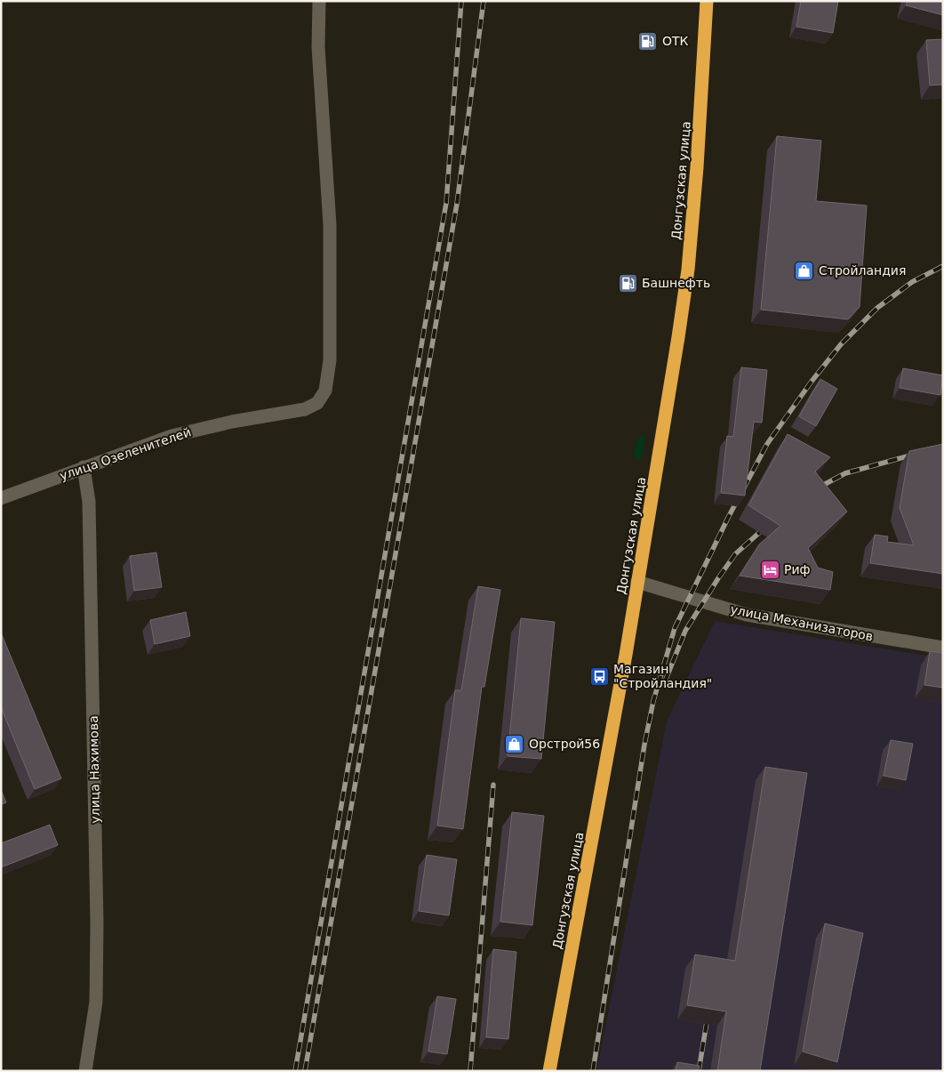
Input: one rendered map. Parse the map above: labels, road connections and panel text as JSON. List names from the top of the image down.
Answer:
{
  "streets": {
    "highway": ["Донгузская улица"],
    "street": ["улица Озеленителей", "улица Механизаторов", "улица Нахимова"]
  },
  "crossings": [
    ["Донгузская улица", "улица Механизаторов"],
    ["улица Озеленителей", "улица Нахимова"]
  ],
  "places": {
    "fuel station": ["ОТК", "Башнефть"],
    "shop": ["Стройландия", "Орстрой56"],
    "hotel": ["Риф"],
    "bus stop": ["Магазин \"Стройландия\""]
  }
}
